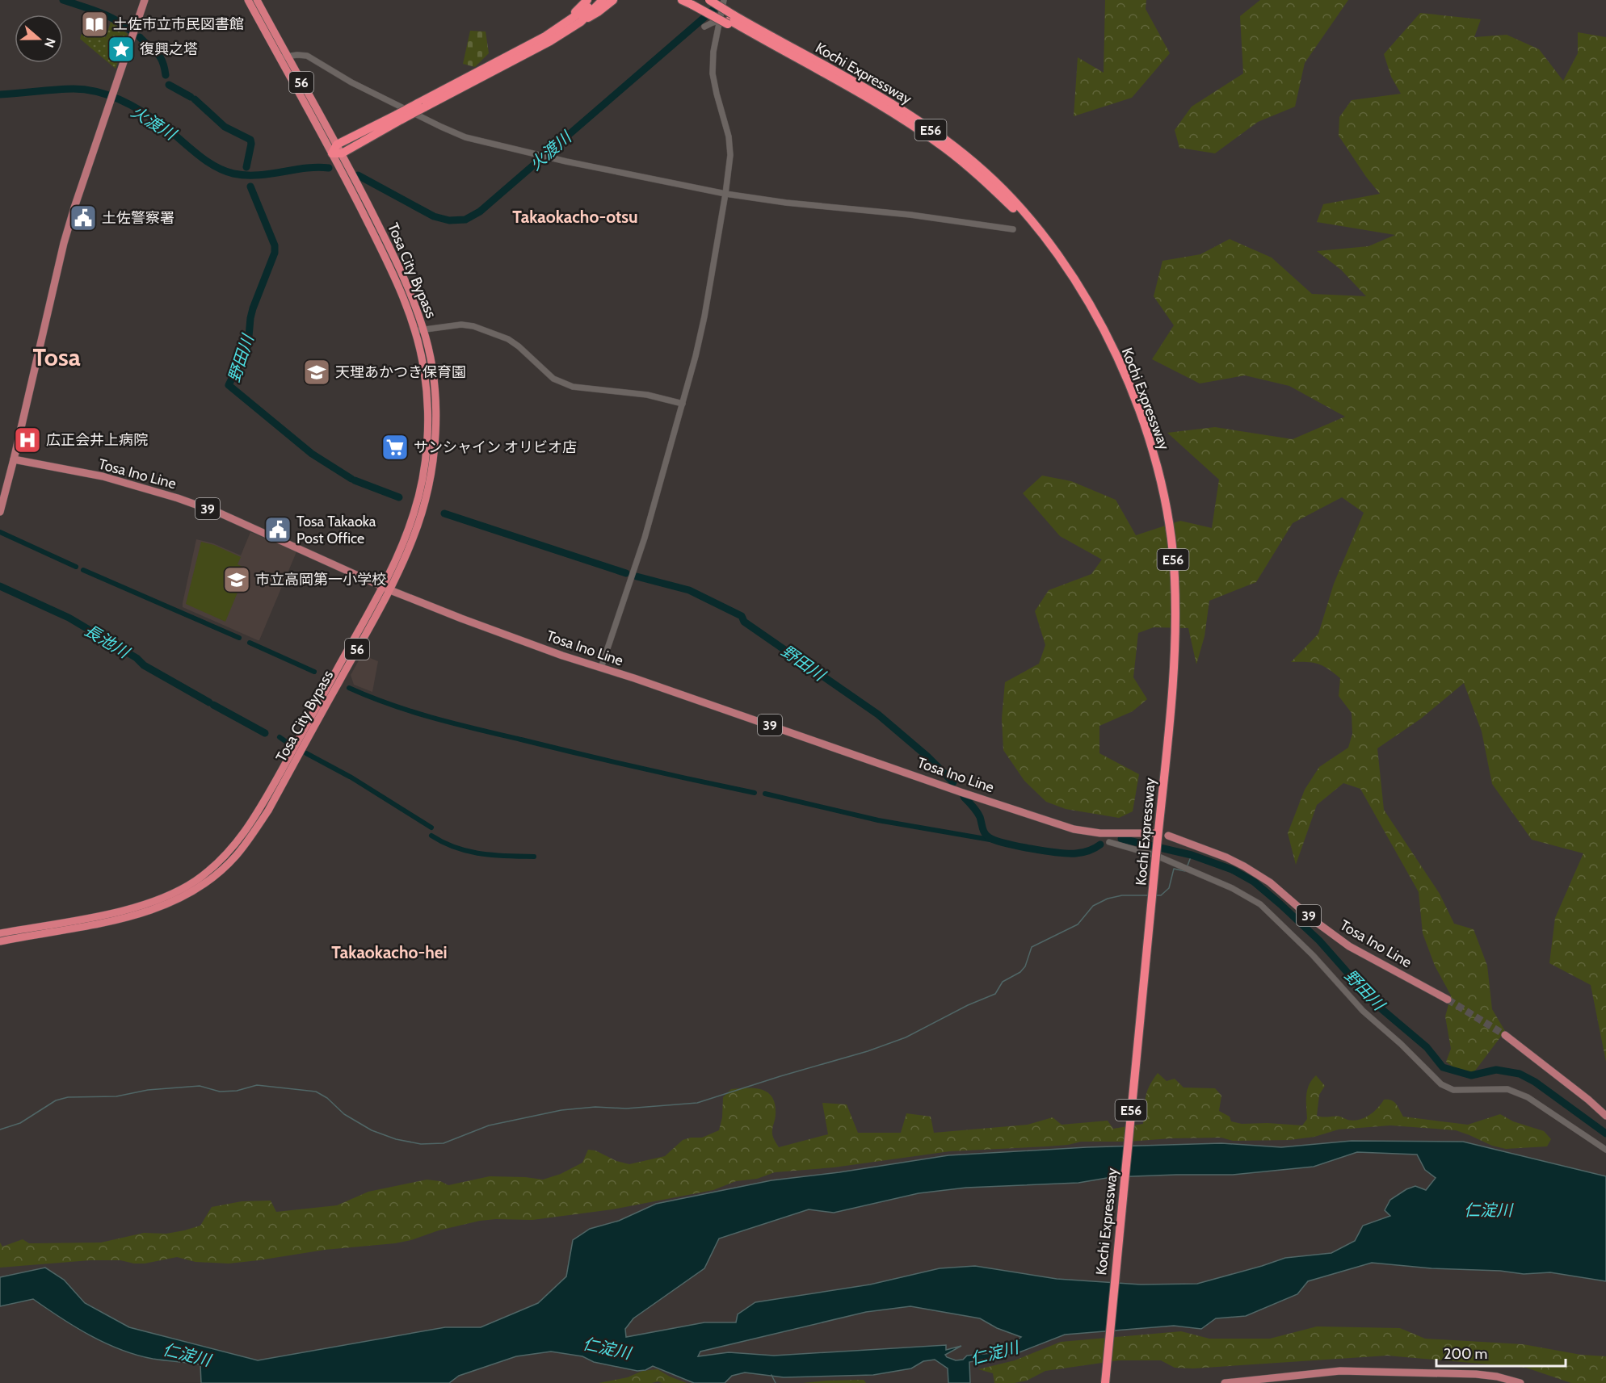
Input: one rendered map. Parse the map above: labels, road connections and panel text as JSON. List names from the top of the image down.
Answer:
{
  "streets": {
    "highway": [
      "Kochi Expressway",
      "56",
      "E56",
      "Tosa City Bypass"
    ],
    "main road": ["Tosa Ino Line", "39"]
  },
  "crossings": [
    ["Kochi Expressway", "Tosa Ino Line"],
    ["Tosa City Bypass", "Tosa Ino Line"]
  ],
  "districts": ["Takaokacho-otsu", "Tosa", "Takaokacho-hei"],
  "water": [
    "火渡川",
    "野田川",
    "長池川",
    "仁淀川"
  ],
  "places": {
    "library": ["土佐市立市民図書館"],
    "place": ["復興之塔"],
    "public building": ["土佐警察署", "Tosa Takaoka Post Office"],
    "school or university": ["天理あかつき保育園", "市立高岡第一小学校"],
    "hospital": ["広正会井上病院"],
    "supermarket": ["サンシャイン オリビオ店"]
  },
  "scale_bar": "200 m",
  "north": "right"
}
